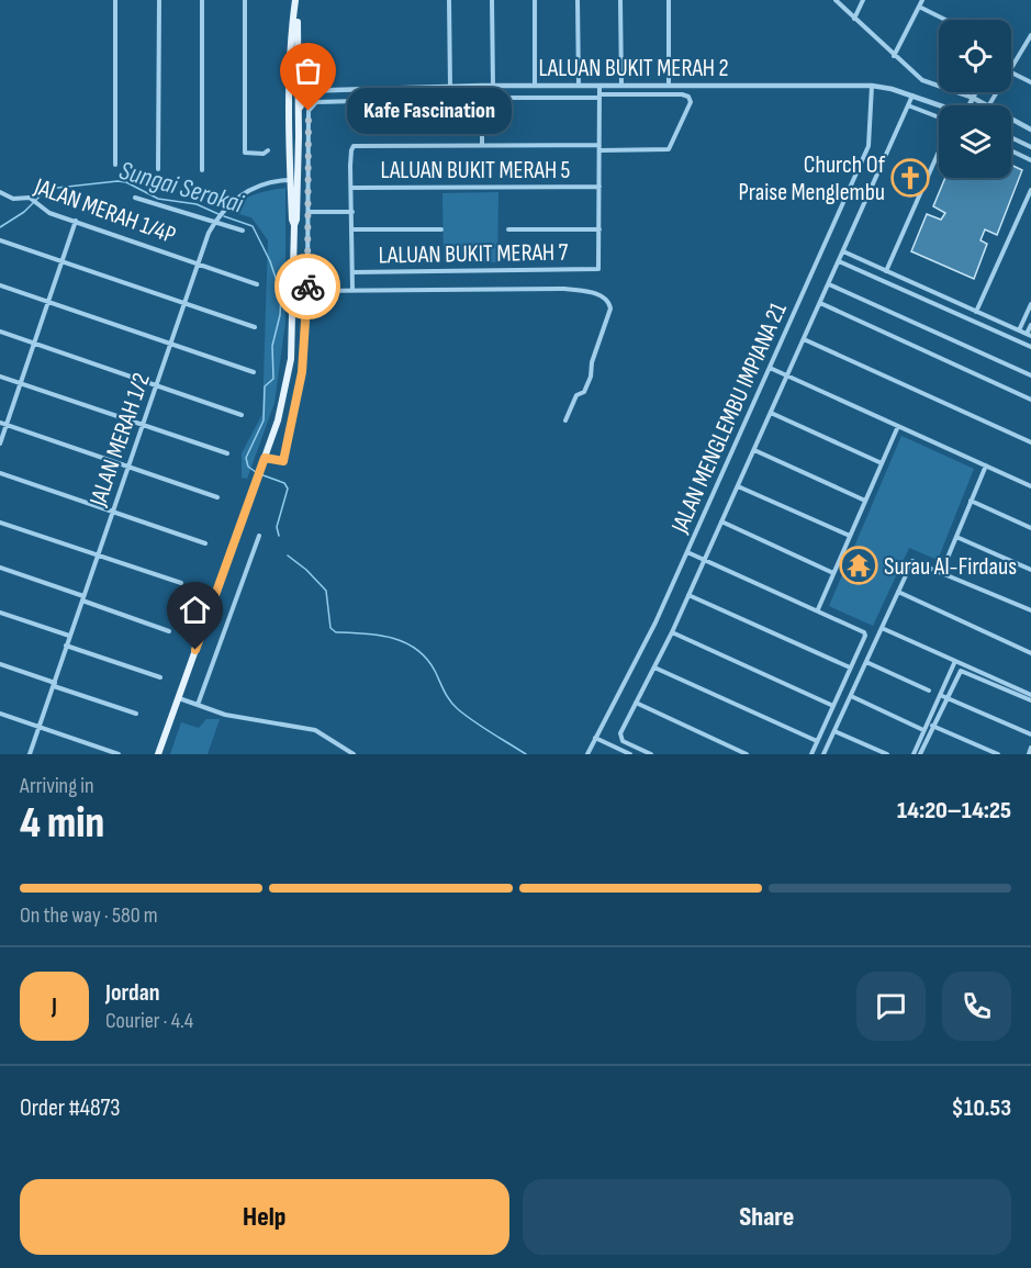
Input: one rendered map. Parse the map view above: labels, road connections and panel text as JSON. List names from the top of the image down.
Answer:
{
  "streets": {
    "street": [
      "LALUAN BUKIT MERAH 2",
      "LALUAN BUKIT MERAH 5",
      "JALAN MERAH 1/4P",
      "LALUAN BUKIT MERAH 7",
      "JALAN MENGLEMBU IMPIANA 21",
      "JALAN MERAH 1/2"
    ]
  },
  "crossings": [
    ["LALUAN BUKIT MERAH 2", "JALAN MENGLEMBU IMPIANA 21"],
    ["JALAN MERAH 1/4P", "JALAN MERAH 1/2"]
  ],
  "water": ["Sungai Serokai"],
  "places": {
    "other": ["Kafe Fascination"],
    "church": ["Church Of Praise Menglembu"],
    "temple": ["Surau Al-Firdaus"]
  },
  "page": {
    "bubble": "Kafe Fascination",
    "heading": ["4 min", "Arriving in", "14:20–14:25"],
    "panel": [
      "Jordan",
      "Courier · 4.4",
      "Order #4873",
      "$10.53"
    ],
    "bar": "On the way · 580 m",
    "round": "J",
    "buttons": ["Help", "Share"]
  }
}
